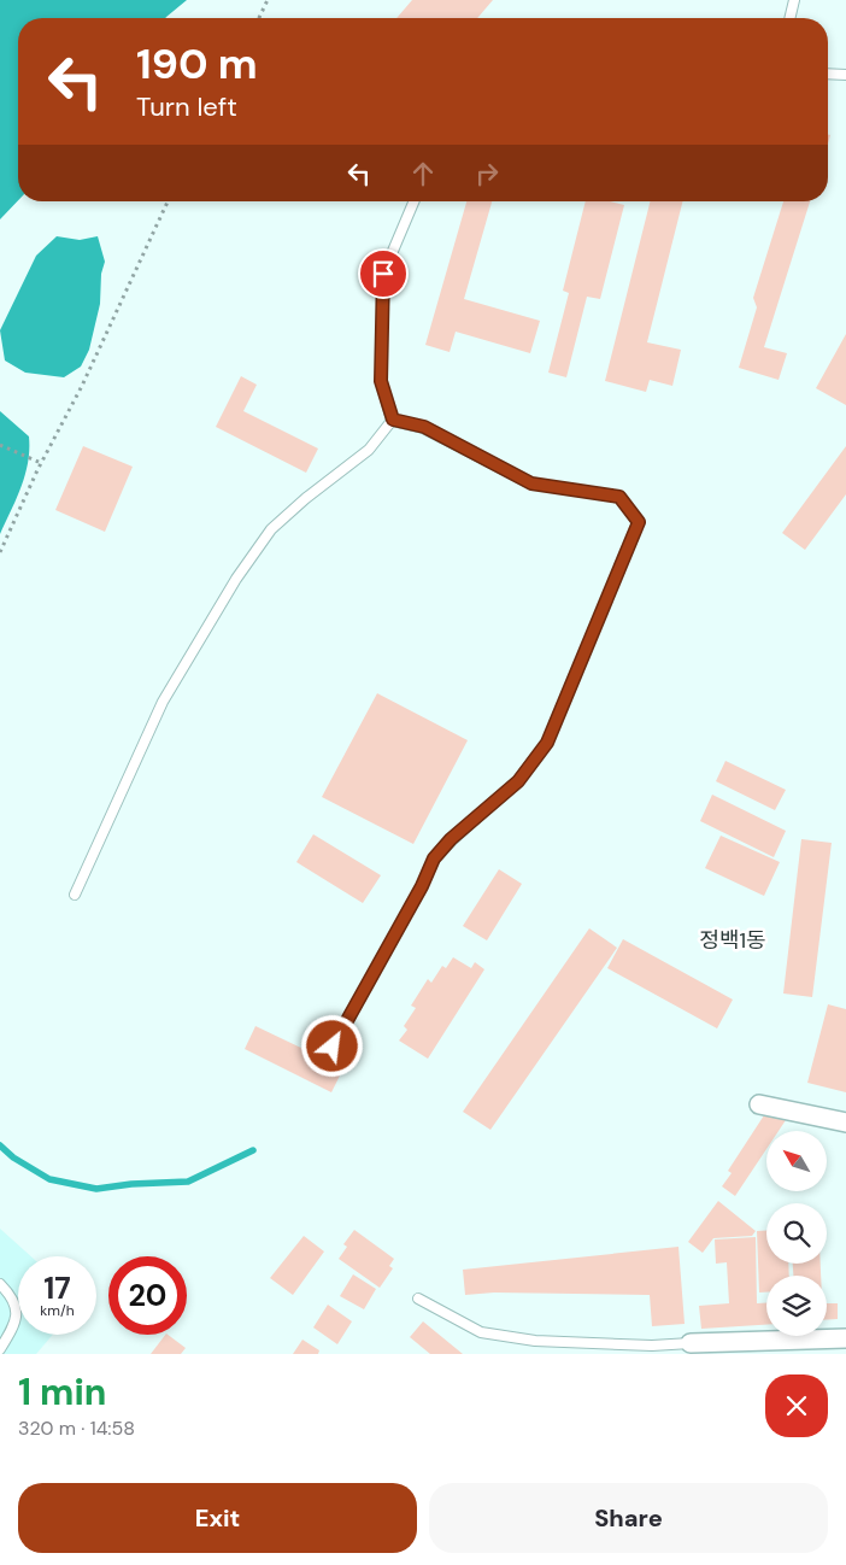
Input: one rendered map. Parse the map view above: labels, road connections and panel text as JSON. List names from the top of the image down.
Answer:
{
  "districts": ["정백1동"],
  "north": "top left",
  "page": {
    "turn": ["190 m", "Turn left"],
    "speed": "17 km/h",
    "limit": "20",
    "heading": ["1 min", "320 m · 14:58"],
    "buttons": ["Exit", "Share"]
  }
}
